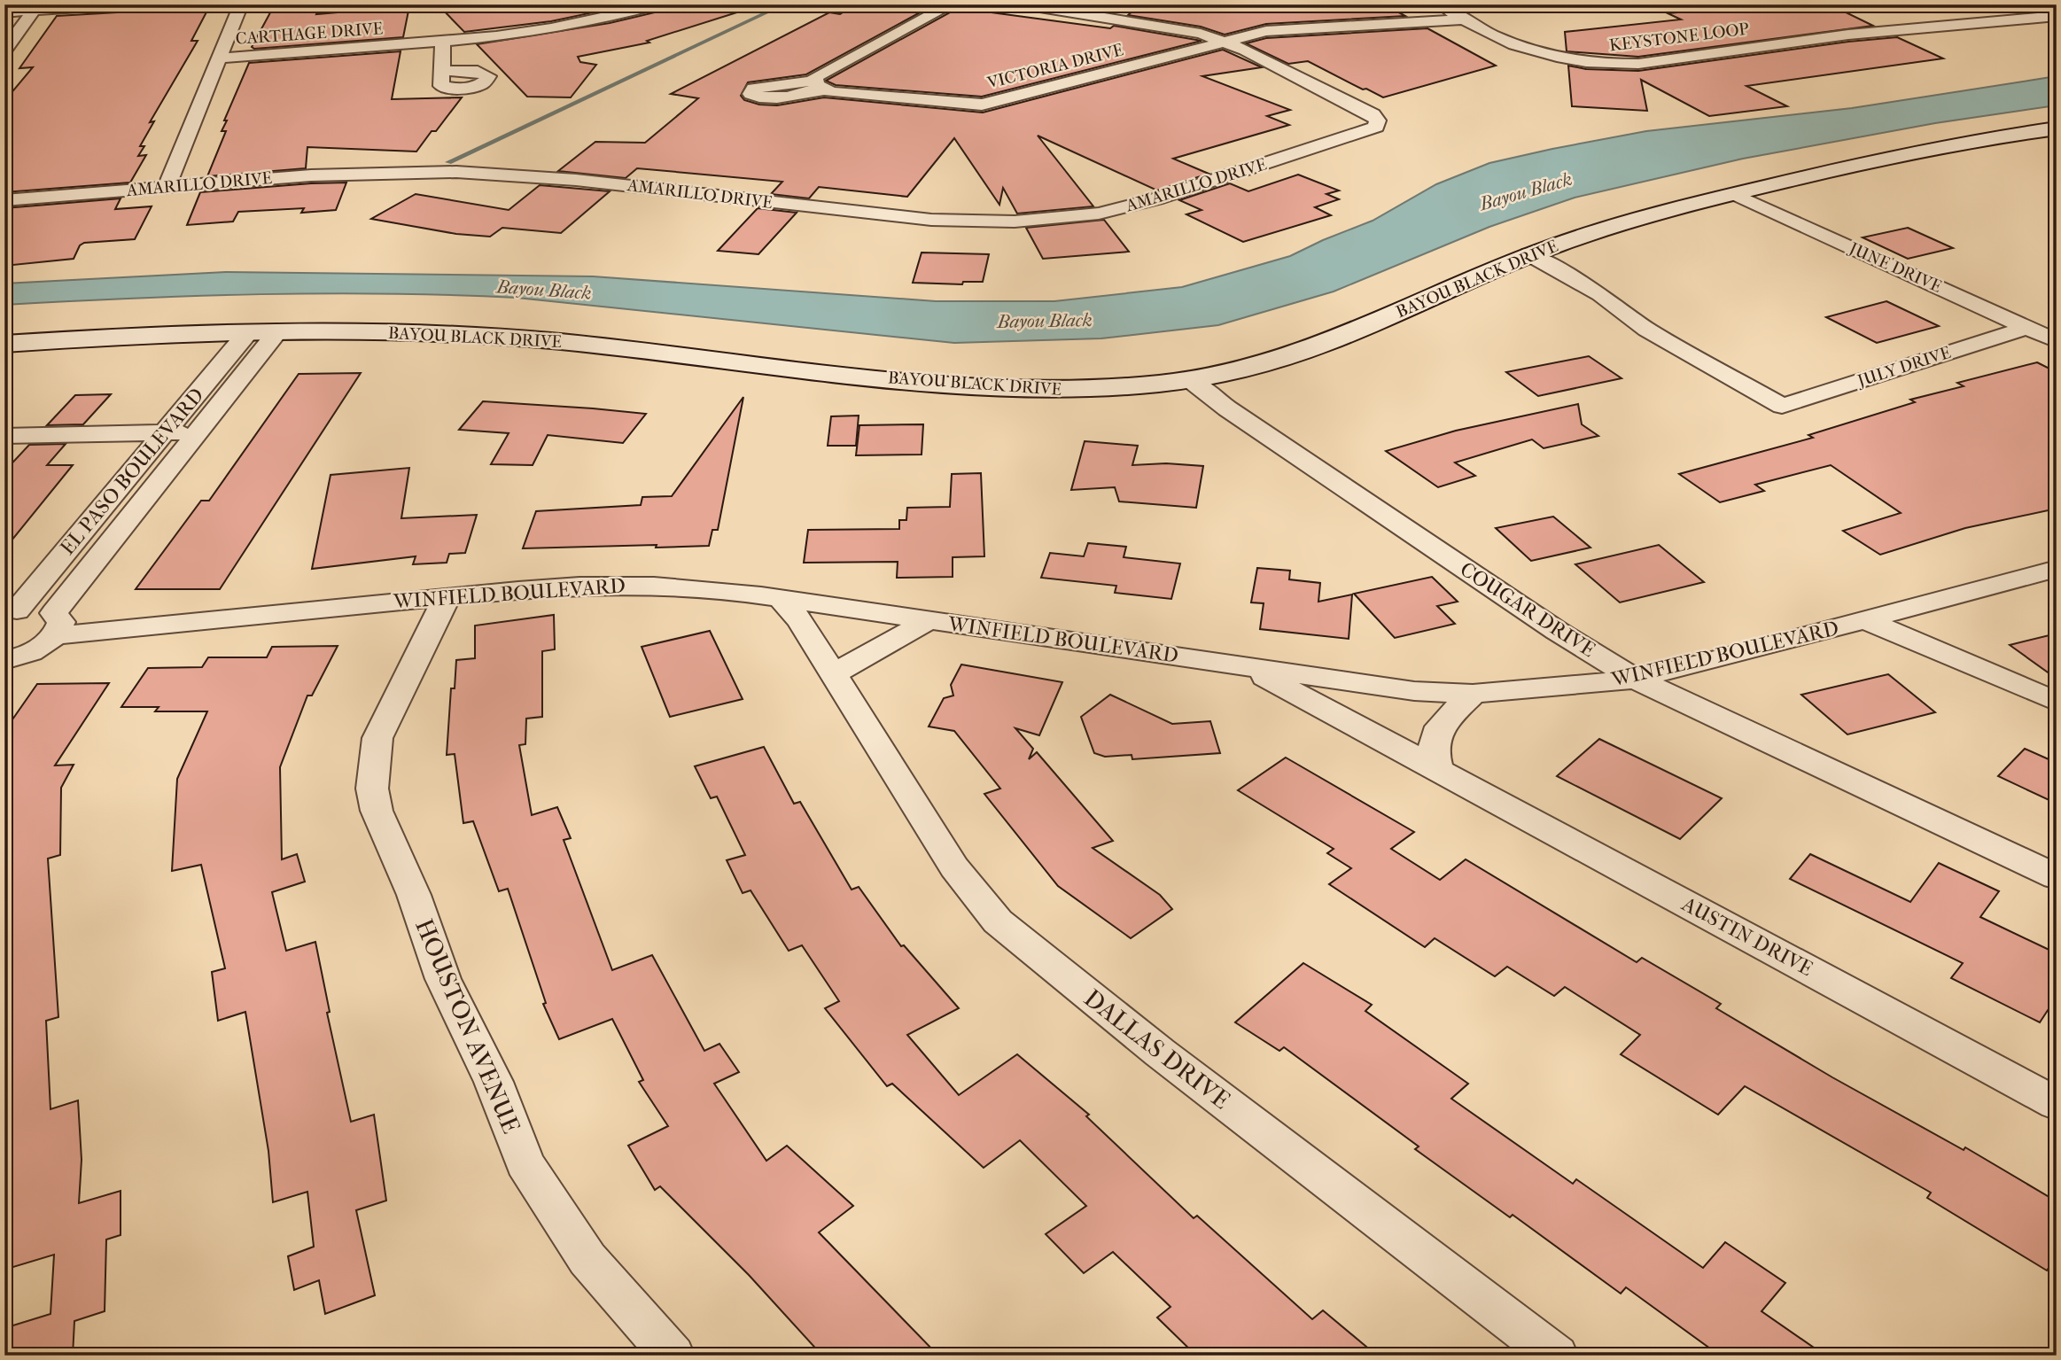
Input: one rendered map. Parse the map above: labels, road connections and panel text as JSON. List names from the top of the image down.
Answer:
{
  "streets": {
    "main road": ["BAYOU BLACK DRIVE"],
    "street": [
      "CARTHAGE DRIVE",
      "KEYSTONE LOOP",
      "VICTORIA DRIVE",
      "AMARILLO DRIVE",
      "JUNE DRIVE",
      "JULY DRIVE",
      "EL PASO BOULEVARD",
      "WINFIELD BOULEVARD",
      "COUGAR DRIVE",
      "AUSTIN DRIVE",
      "HOUSTON AVENUE",
      "DALLAS DRIVE"
    ]
  },
  "crossings": [
    ["KEYSTONE LOOP", "VICTORIA DRIVE"],
    ["VICTORIA DRIVE", "AMARILLO DRIVE"],
    ["JUNE DRIVE", "BAYOU BLACK DRIVE"],
    ["JUNE DRIVE", "JULY DRIVE"],
    ["BAYOU BLACK DRIVE", "JULY DRIVE"],
    ["BAYOU BLACK DRIVE", "EL PASO BOULEVARD"],
    ["BAYOU BLACK DRIVE", "COUGAR DRIVE"],
    ["EL PASO BOULEVARD", "WINFIELD BOULEVARD"],
    ["WINFIELD BOULEVARD", "COUGAR DRIVE"],
    ["WINFIELD BOULEVARD", "AUSTIN DRIVE"],
    ["WINFIELD BOULEVARD", "HOUSTON AVENUE"],
    ["WINFIELD BOULEVARD", "DALLAS DRIVE"]
  ],
  "water": ["Bayou Black"]
}
